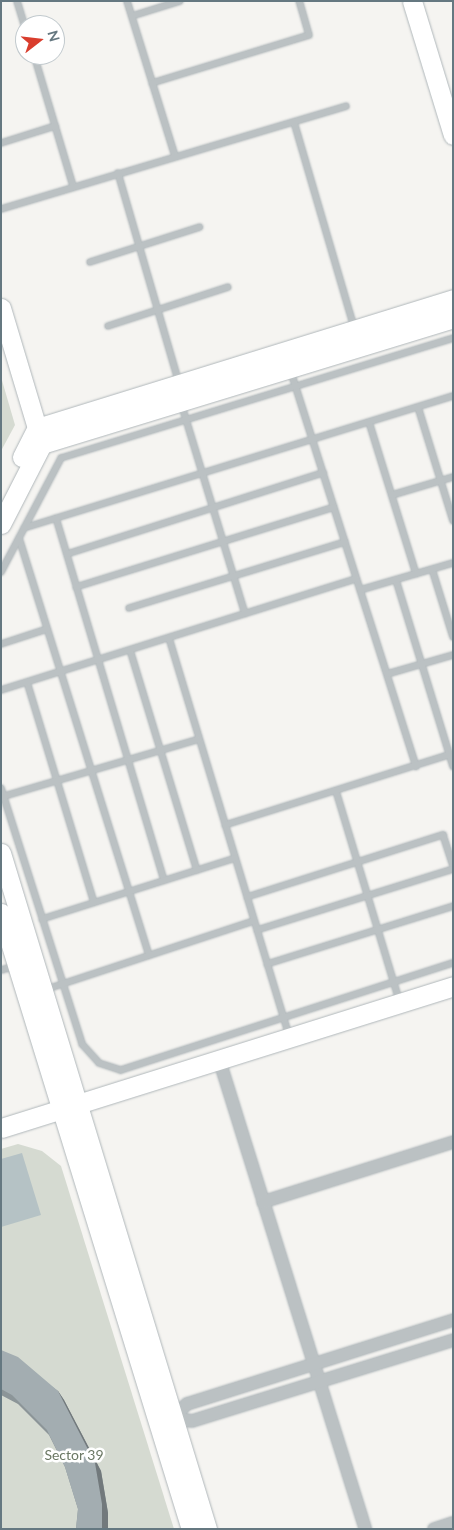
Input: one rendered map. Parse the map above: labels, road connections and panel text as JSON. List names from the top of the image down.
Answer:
{
  "parks": ["Sector 39"],
  "north": "right"
}
